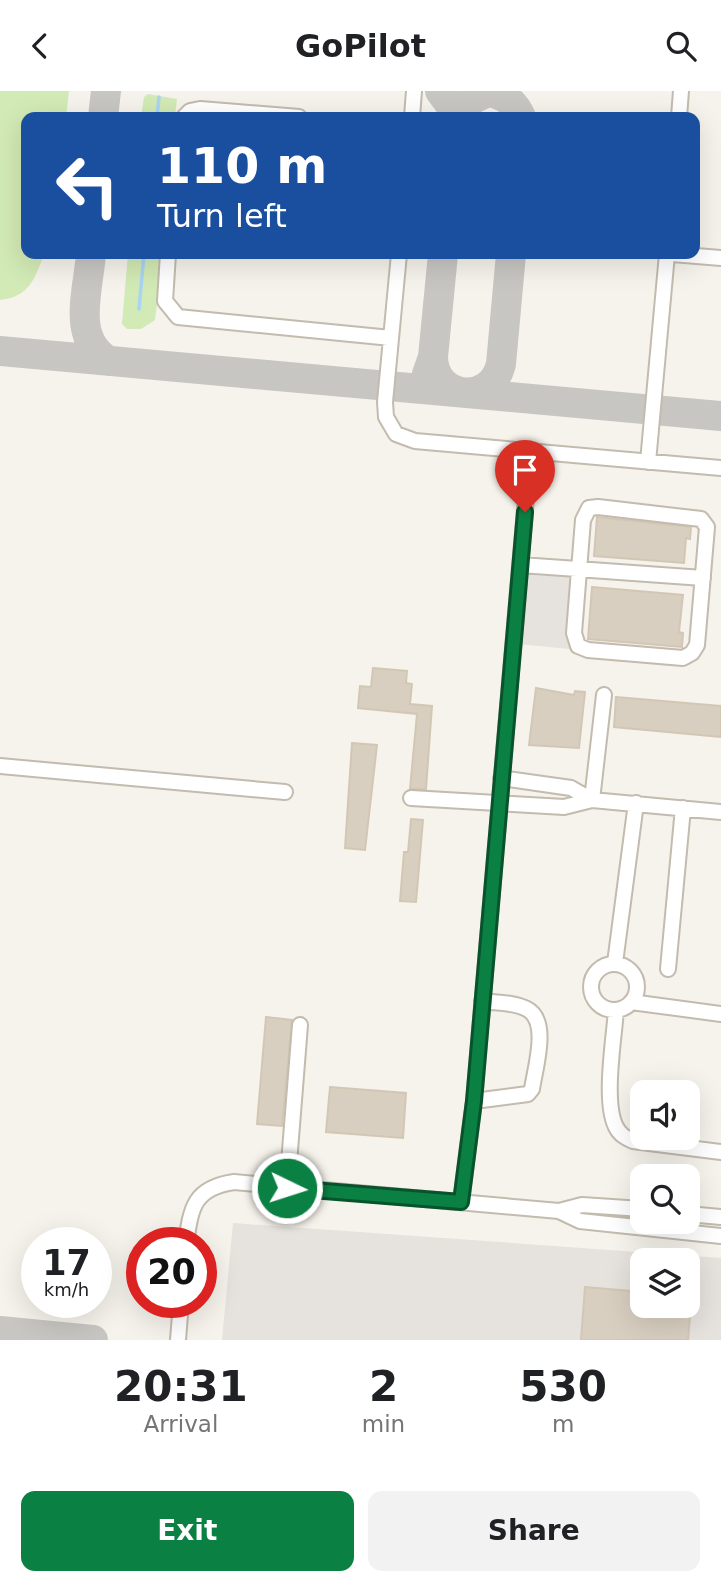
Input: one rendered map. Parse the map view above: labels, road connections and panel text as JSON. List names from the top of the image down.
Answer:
{
  "page": {
    "header": "GoPilot",
    "turn": ["110 m", "Turn left"],
    "speed": "17 km/h",
    "limit": "20",
    "eta": [
      "20:31",
      "Arrival",
      "2",
      "min",
      "530",
      "m"
    ],
    "buttons": ["Exit", "Share"]
  }
}
